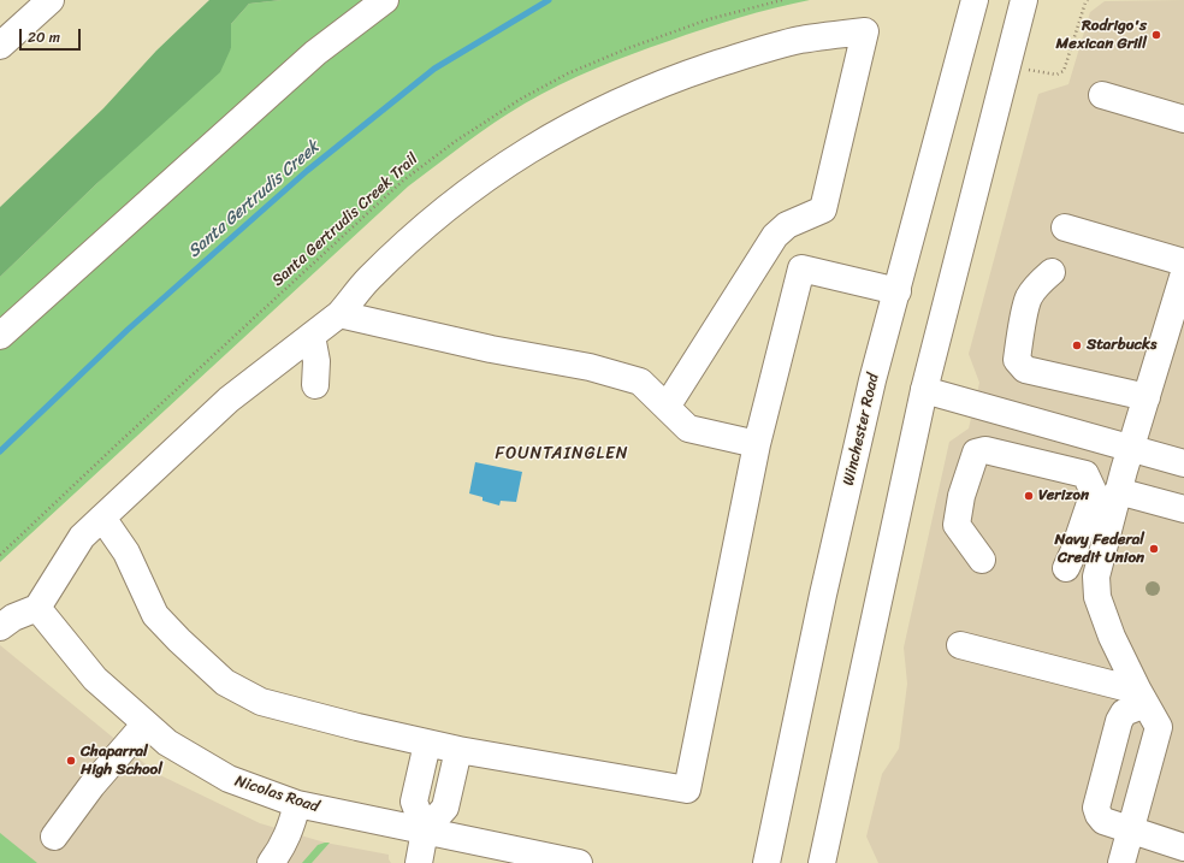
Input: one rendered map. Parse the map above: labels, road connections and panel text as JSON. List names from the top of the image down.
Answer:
{
  "streets": {
    "main road": ["Winchester Road", "Nicolas Road"],
    "path": ["Santa Gertrudis Creek Trail"]
  },
  "districts": ["FOUNTAINGLEN"],
  "water": ["Santa Gertrudis Creek"],
  "places": [
    "Rodrigo's Mexican Grill",
    "Starbucks",
    "Verizon",
    "Navy Federal Credit Union",
    "Chaparral High School"
  ],
  "scale_bar": "20 m"
}
